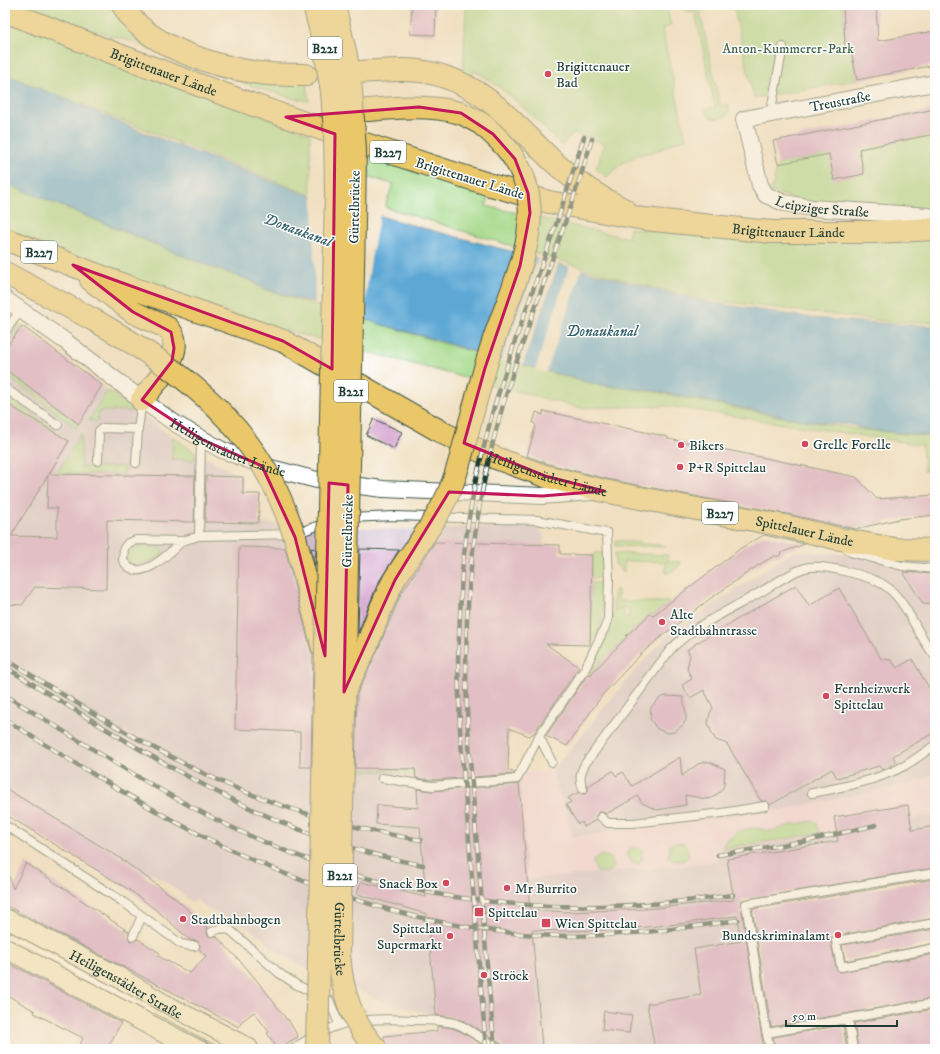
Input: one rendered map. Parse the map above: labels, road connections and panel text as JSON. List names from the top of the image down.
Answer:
{
  "streets": {
    "main road": [
      "B221",
      "Brigittenauer Lände",
      "B227",
      "Gürtelbrücke",
      "Heiligenstädter Lände",
      "Spittelauer Lände",
      "Heiligenstädter Straße"
    ],
    "street": ["Treustraße", "Leipziger Straße"]
  },
  "crossings": [
    ["Treustraße", "Leipziger Straße"],
    ["Heiligenstädter Lände", "Spittelauer Lände"]
  ],
  "water": ["Donaukanal"],
  "parks": ["Anton-Kummerer-Park"],
  "places": {
    "other": [
      "Brigittenauer Bad",
      "Grelle Forelle",
      "Bikers",
      "P+R Spittelau",
      "Alte Stadtbahntrasse",
      "Fernheizwerk Spittelau",
      "Snack Box",
      "Mr Burrito",
      "Stadtbahnbogen",
      "Bundeskriminalamt",
      "Spittelau Supermarkt",
      "Ströck"
    ],
    "transit": ["Spittelau", "Wien Spittelau"]
  },
  "scale_bar": "50 m"
}
